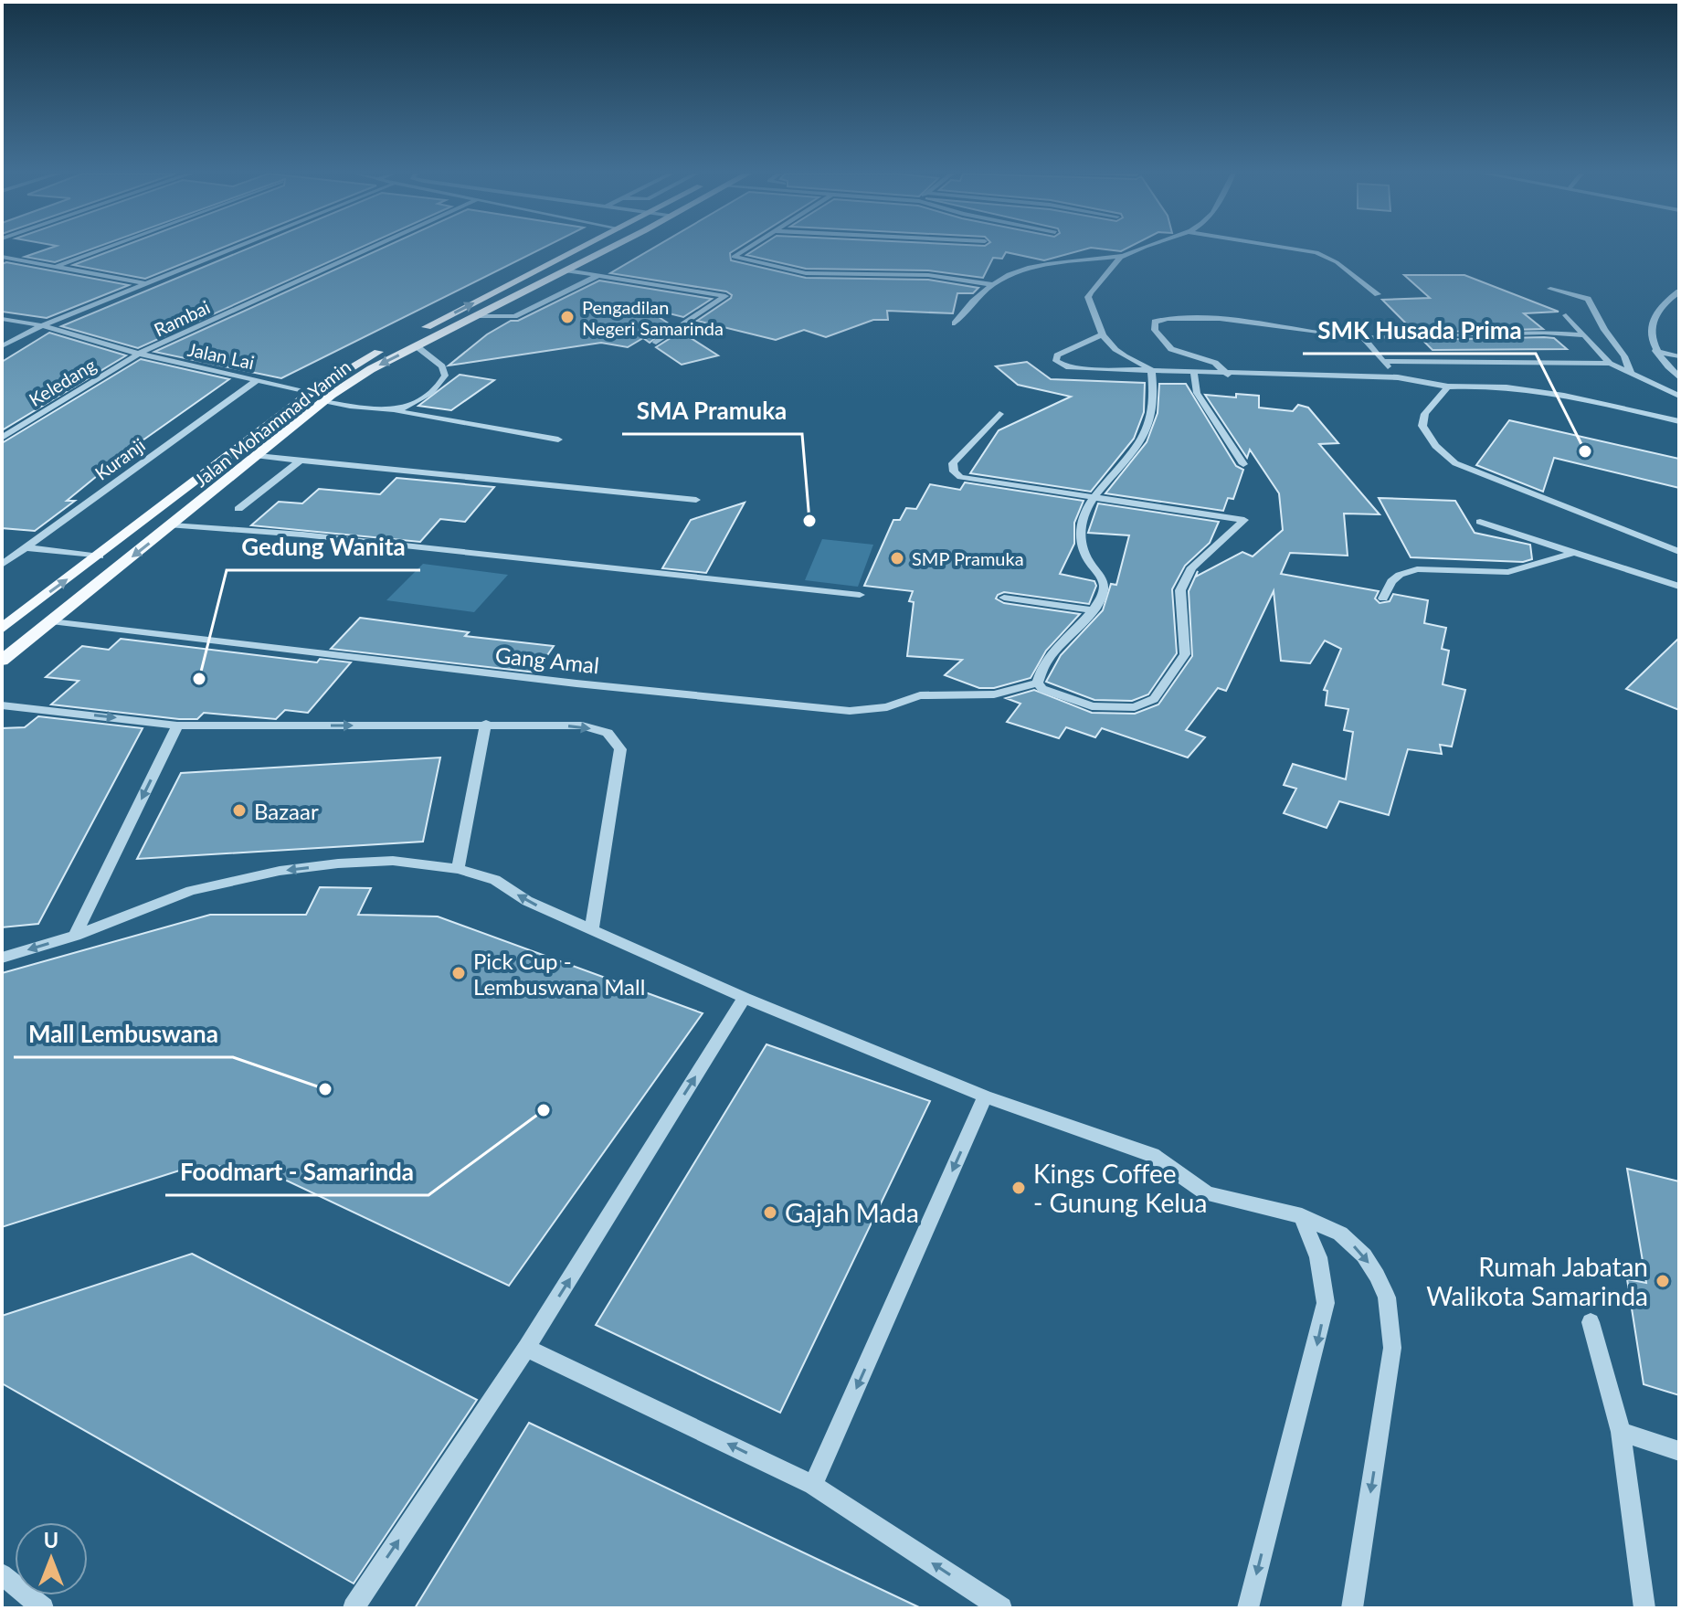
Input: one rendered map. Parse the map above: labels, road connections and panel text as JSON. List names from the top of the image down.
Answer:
{
  "streets": {
    "main road": ["Jalan Mohammad Yamin"],
    "street": [
      "Rambai",
      "Jalan Lai",
      "Keledang",
      "Kuranji",
      "Gang Amal"
    ]
  },
  "crossings": [
    ["Rambai", "Jalan Lai"],
    ["Rambai", "Keledang"],
    ["Jalan Lai", "Keledang"],
    ["Jalan Lai", "Jalan Mohammad Yamin"],
    ["Jalan Lai", "Kuranji"],
    ["Jalan Mohammad Yamin", "Gang Amal"]
  ],
  "places": [
    "Pengadilan Negeri Samarinda",
    "SMK Husada Prima",
    "SMA Pramuka",
    "SMP Pramuka",
    "Gedung Wanita",
    "Bazaar",
    "Pick Cup - Lembuswana Mall",
    "Mall Lembuswana",
    "Foodmart - Samarinda",
    "Kings Coffee - Gunung Kelua",
    "Gajah Mada",
    "Rumah Jabatan Walikota Samarinda"
  ],
  "north": "top"
}
